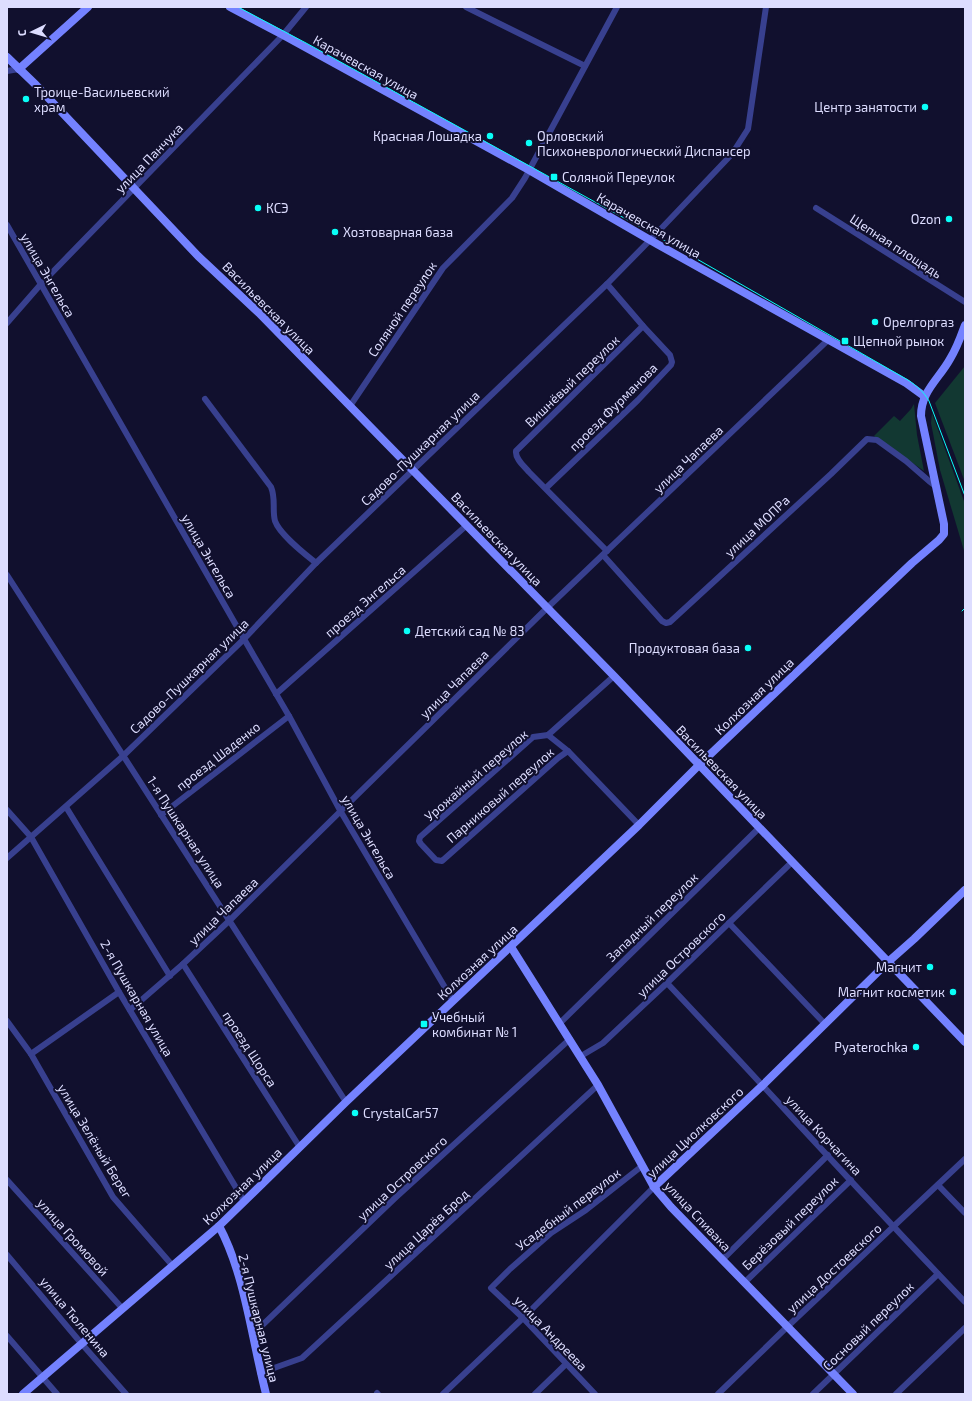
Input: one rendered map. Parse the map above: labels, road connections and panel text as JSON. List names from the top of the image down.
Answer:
{
  "streets": {
    "street": [
      "Карачевская улица",
      "улица Панчука",
      "Щепная площадь",
      "улица Энгельса",
      "Васильевская улица",
      "Соляной переулок",
      "Вишнёвый переулок",
      "проезд Фурманова",
      "Садово-Пушкарная улица",
      "улица Чапаева",
      "улица МОПРа",
      "проезд Энгельса",
      "Колхозная улица",
      "проезд Шаденко",
      "Урожайный переулок",
      "Парниковый переулок",
      "1-я Пушкарная улица",
      "Западный переулок",
      "улица Островского",
      "2-я Пушкарная улица",
      "проезд Щорса",
      "улица Циолковского",
      "улица Корчагина",
      "улица Зелёный Берег",
      "Усадебный переулок",
      "улица Спивака",
      "Берёзовый переулок",
      "улица Царёв Брод",
      "улица Громовой",
      "улица Достоевского",
      "улица Тюленина",
      "Сосновый переулок",
      "улица Андреева"
    ]
  },
  "crossings": [
    ["Карачевская улица", "улица Панчука"],
    ["Карачевская улица", "Соляной переулок"],
    ["Карачевская улица", "Садово-Пушкарная улица"],
    ["Карачевская улица", "улица Чапаева"],
    ["улица Панчука", "улица Энгельса"],
    ["улица Панчука", "Васильевская улица"],
    ["улица Энгельса", "Садово-Пушкарная улица"],
    ["улица Энгельса", "улица Чапаева"],
    ["улица Энгельса", "проезд Энгельса"],
    ["улица Энгельса", "Колхозная улица"],
    ["улица Энгельса", "проезд Шаденко"],
    ["Васильевская улица", "Соляной переулок"],
    ["Васильевская улица", "Садово-Пушкарная улица"],
    ["Васильевская улица", "улица Чапаева"],
    ["Васильевская улица", "проезд Энгельса"],
    ["Васильевская улица", "Колхозная улица"],
    ["Васильевская улица", "Урожайный переулок"],
    ["Васильевская улица", "Западный переулок"],
    ["Васильевская улица", "улица Островского"],
    ["Васильевская улица", "улица Циолковского"],
    ["Вишнёвый переулок", "проезд Фурманова"],
    ["проезд Фурманова", "Садово-Пушкарная улица"],
    ["Садово-Пушкарная улица", "1-я Пушкарная улица"],
    ["Садово-Пушкарная улица", "2-я Пушкарная улица"],
    ["улица Чапаева", "улица МОПРа"],
    ["улица Чапаева", "1-я Пушкарная улица"],
    ["улица Чапаева", "2-я Пушкарная улица"],
    ["улица Чапаева", "проезд Щорса"],
    ["улица МОПРа", "Колхозная улица"],
    ["Колхозная улица", "Парниковый переулок"],
    ["Колхозная улица", "1-я Пушкарная улица"],
    ["Колхозная улица", "2-я Пушкарная улица"],
    ["Колхозная улица", "проезд Щорса"],
    ["Колхозная улица", "улица Зелёный Берег"],
    ["Колхозная улица", "улица Спивака"],
    ["Колхозная улица", "улица Громовой"],
    ["Колхозная улица", "улица Тюленина"],
    ["проезд Шаденко", "1-я Пушкарная улица"],
    ["Урожайный переулок", "Парниковый переулок"],
    ["Западный переулок", "улица Спивака"],
    ["улица Островского", "2-я Пушкарная улица"],
    ["улица Островского", "улица Корчагина"],
    ["улица Островского", "улица Спивака"],
    ["2-я Пушкарная улица", "улица Царёв Брод"],
    ["улица Циолковского", "улица Корчагина"],
    ["улица Циолковского", "улица Спивака"],
    ["улица Циолковского", "улица Андреева"],
    ["улица Корчагина", "Берёзовый переулок"],
    ["улица Корчагина", "улица Достоевского"],
    ["улица Корчагина", "Сосновый переулок"],
    ["Усадебный переулок", "улица Спивака"],
    ["Усадебный переулок", "улица Андреева"],
    ["улица Спивака", "Берёзовый переулок"],
    ["улица Спивака", "улица Царёв Брод"],
    ["улица Спивака", "улица Достоевского"],
    ["улица Спивака", "Сосновый переулок"]
  ],
  "places": {
    "other": [
      "Троице-Васильевский храм",
      "Центр занятости",
      "Красная Лошадка",
      "Орловский Психоневрологический Диспансер",
      "КСЭ",
      "Ozon",
      "Хозтоварная база",
      "Орелгоргаз",
      "Детский сад № 83",
      "Продуктовая база",
      "Магнит",
      "Магнит косметик",
      "Pyaterochka",
      "CrystalCar57"
    ],
    "transit": ["Соляной Переулок", "Щепной рынок", "Учебный комбинат № 1"]
  },
  "north": "left"
}
